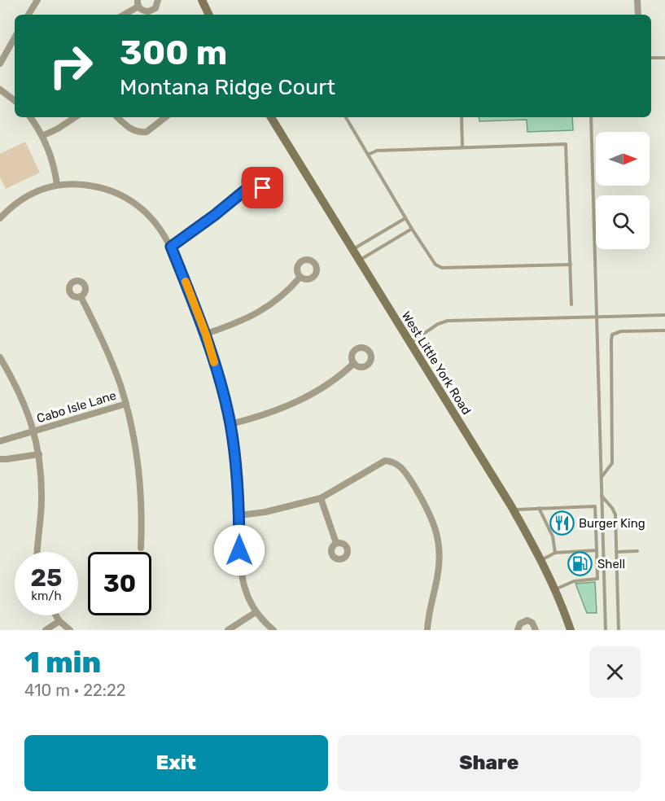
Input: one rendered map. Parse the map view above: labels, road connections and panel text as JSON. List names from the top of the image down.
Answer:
{
  "streets": {
    "main road": ["West Little York Road"],
    "street": ["Cabo Isle Lane"]
  },
  "places": {
    "restaurant": ["Burger King"],
    "fuel station": ["Shell"]
  },
  "north": "right",
  "page": {
    "turn": ["300 m", "Montana Ridge Court"],
    "speed": "25 km/h",
    "limit": "30",
    "heading": ["1 min", "410 m · 22:22"],
    "buttons": ["Exit", "Share"]
  }
}
